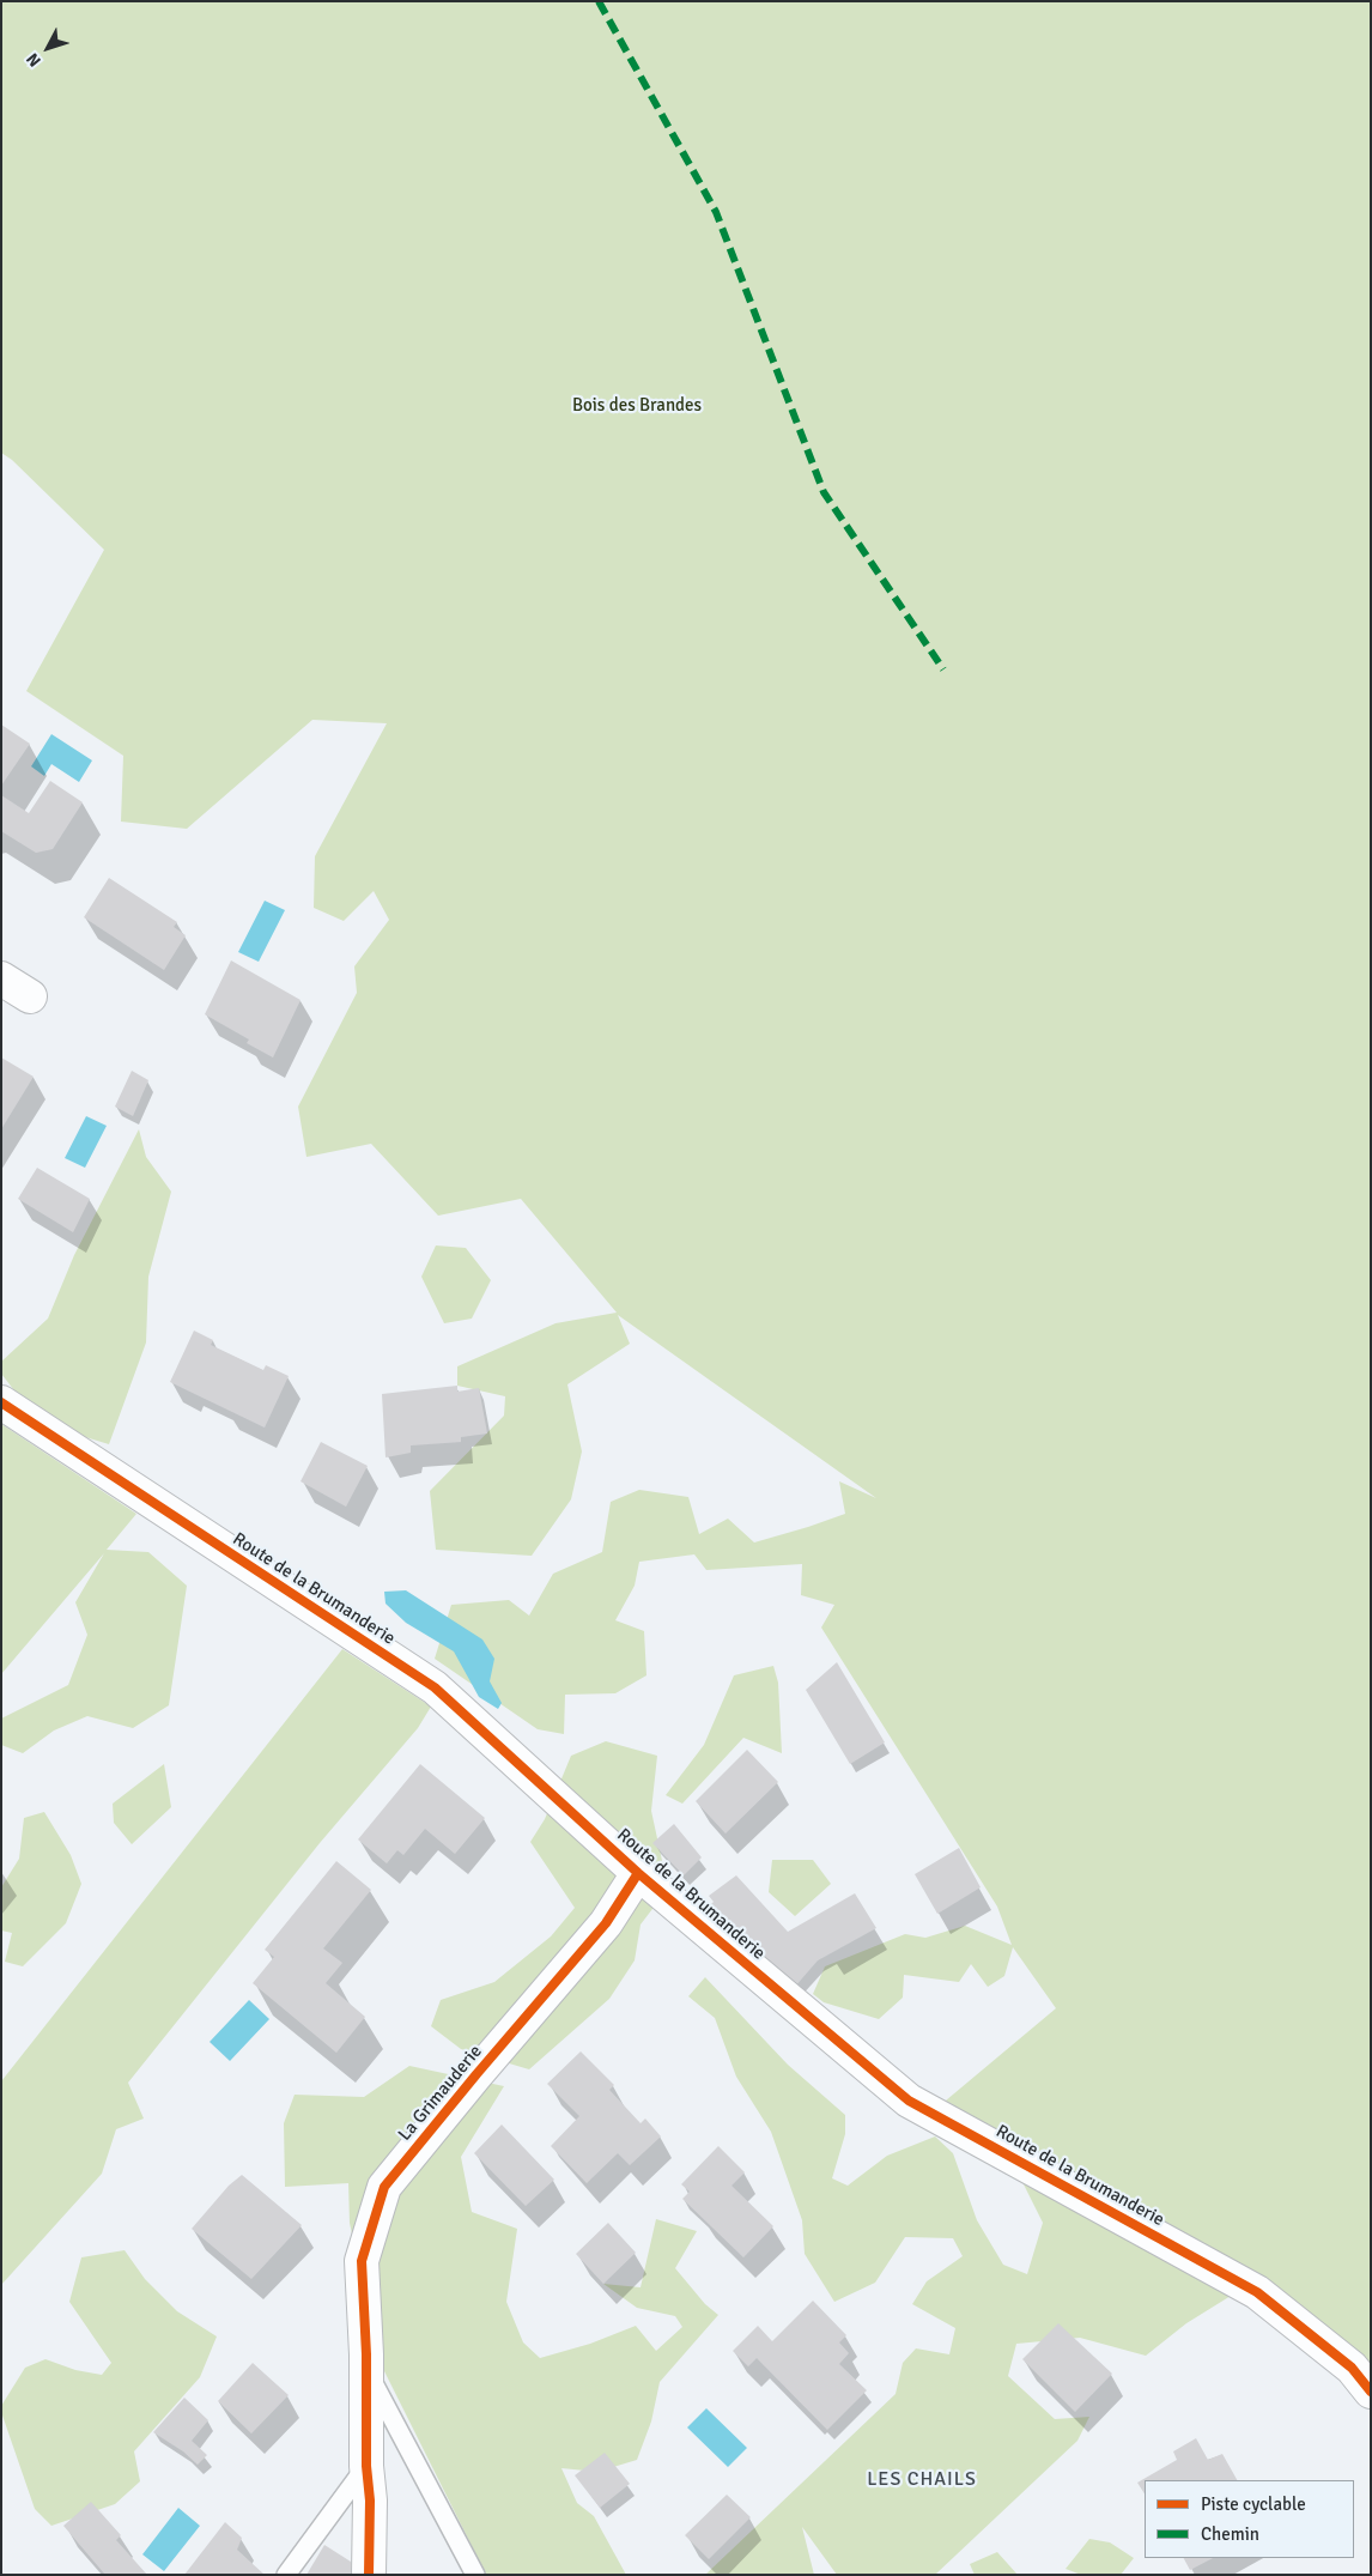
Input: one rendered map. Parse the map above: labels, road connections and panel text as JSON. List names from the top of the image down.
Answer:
{
  "streets": {
    "street": ["Route de la Brumanderie", "La Grimauderie"]
  },
  "crossings": [
    ["Route de la Brumanderie", "La Grimauderie"]
  ],
  "districts": ["LES CHAILS"],
  "parks": ["Bois des Brandes"],
  "legend": ["Piste cyclable", "Chemin"],
  "north": "bottom left"
}
